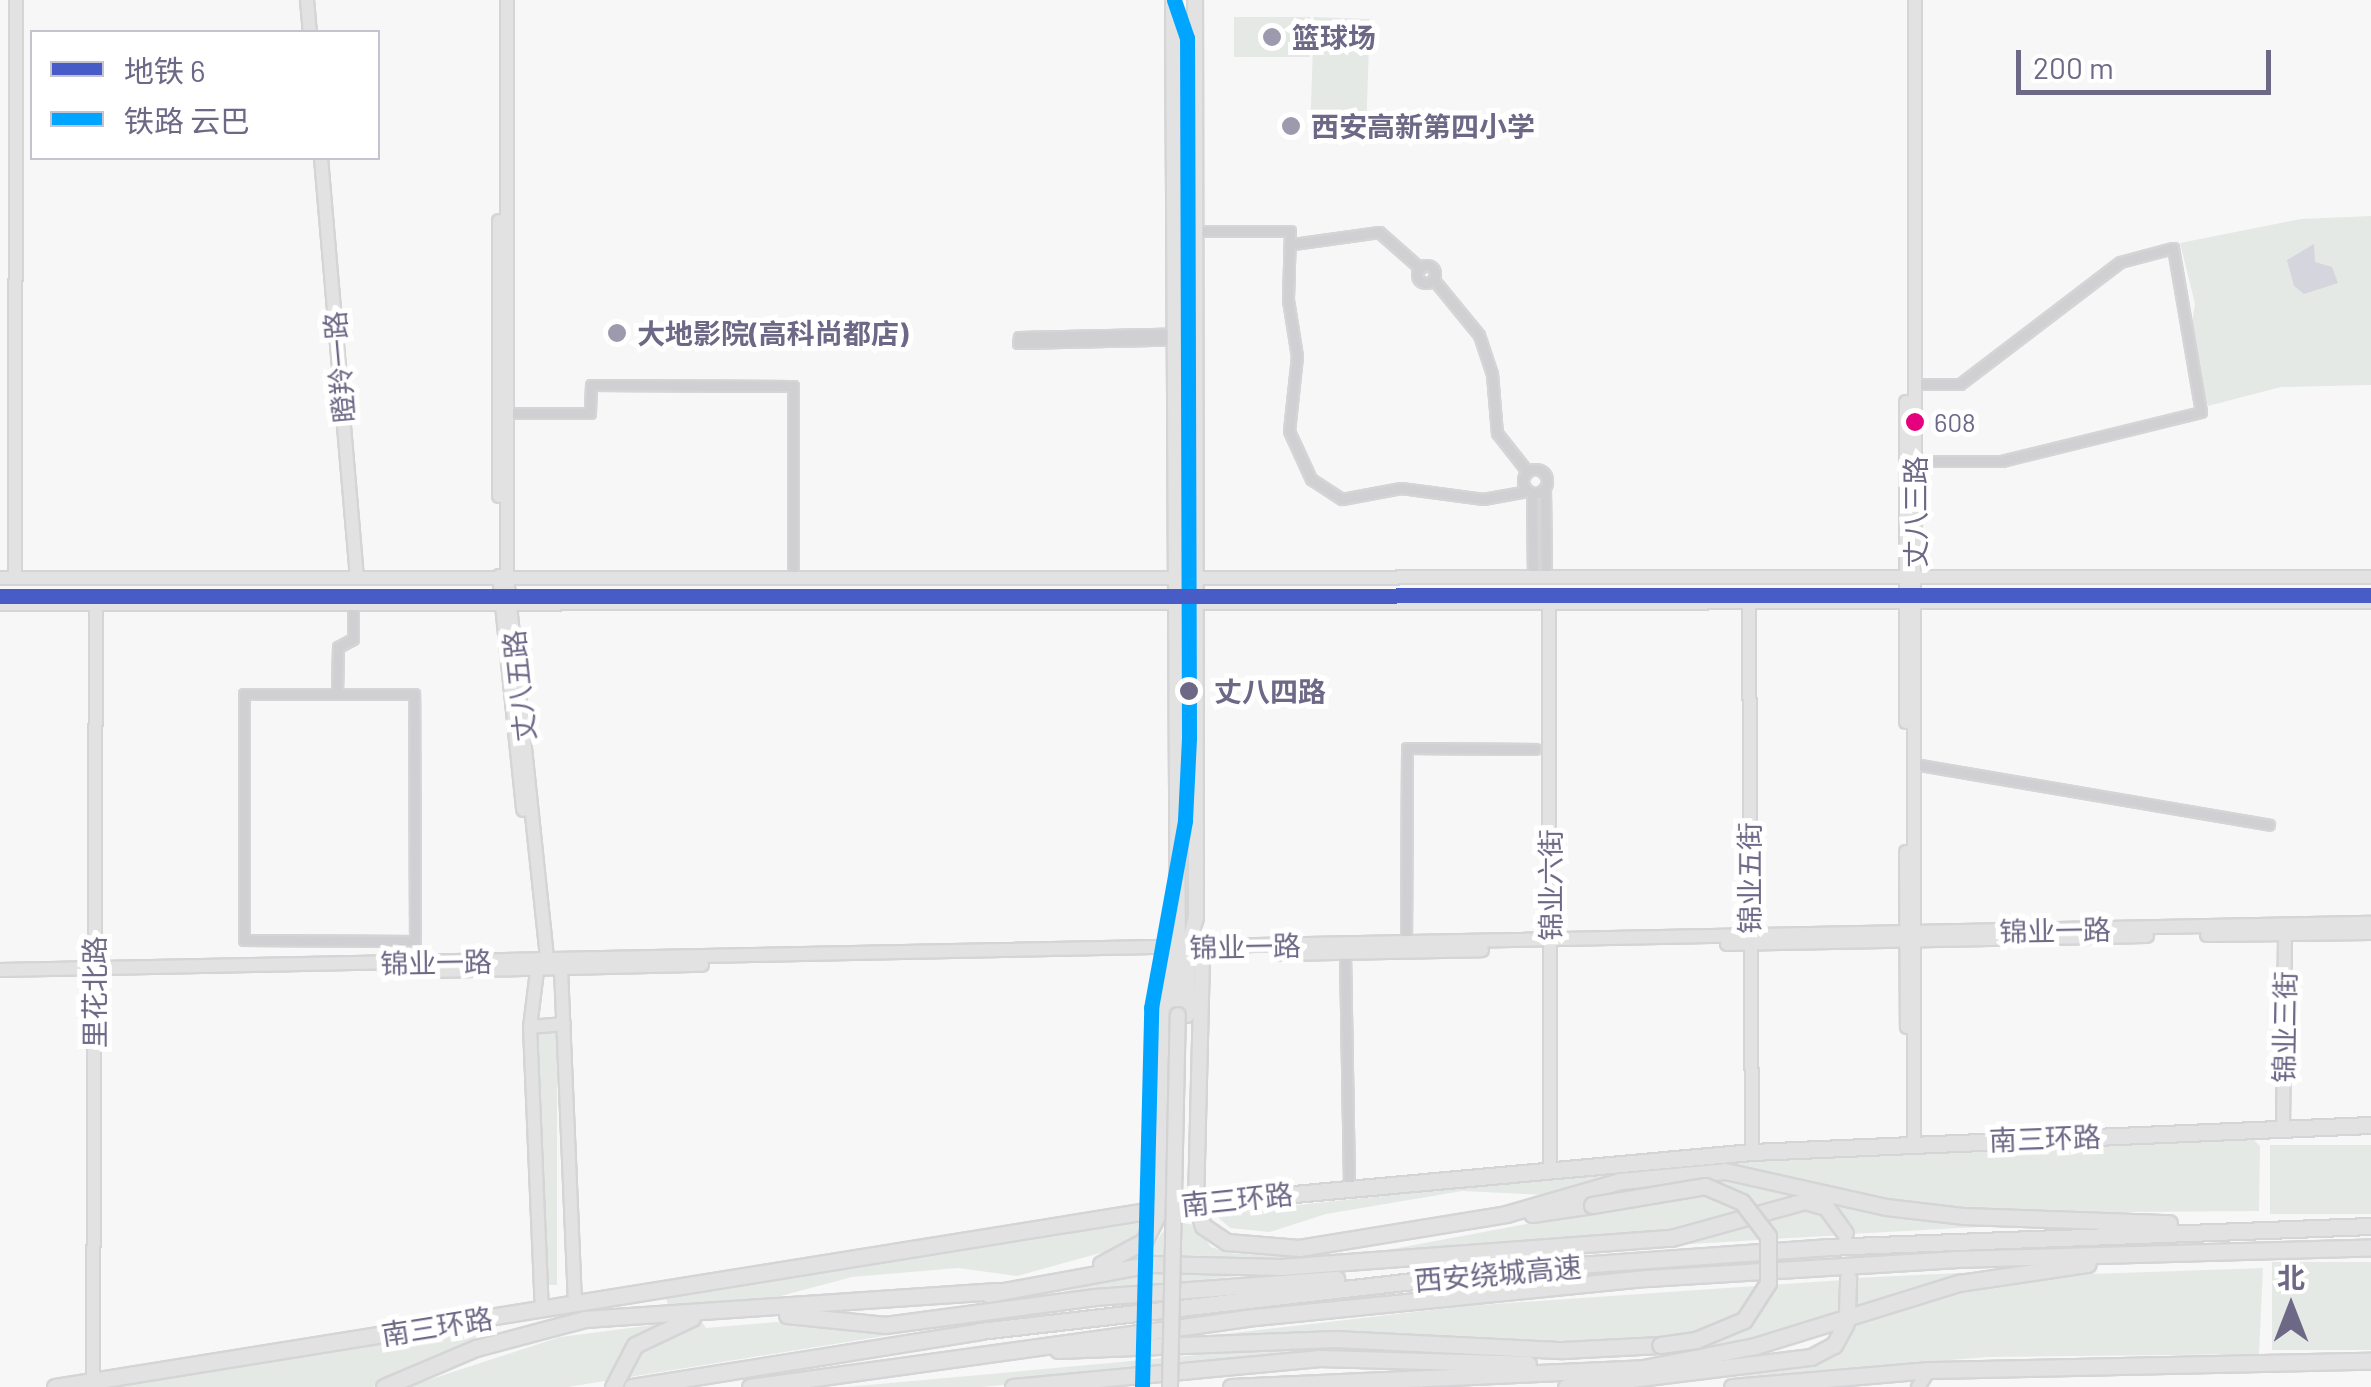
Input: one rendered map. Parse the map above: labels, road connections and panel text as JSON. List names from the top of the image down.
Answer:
{
  "streets": {
    "highway": ["南三环路", "西安绕城高速"],
    "street": [
      "瞪羚一路",
      "丈八三路",
      "丈八五路",
      "锦业五街",
      "锦业六街",
      "锦业一路",
      "里花北路",
      "锦业三街"
    ]
  },
  "crossings": [
    ["丈八三路", "锦业一路"],
    ["丈八三路", "南三环路"],
    ["丈八五路", "锦业一路"],
    ["丈八五路", "南三环路"],
    ["锦业五街", "锦业一路"],
    ["锦业五街", "南三环路"],
    ["锦业六街", "锦业一路"],
    ["锦业六街", "南三环路"],
    ["锦业一路", "里花北路"],
    ["锦业一路", "锦业三街"],
    ["里花北路", "南三环路"],
    ["锦业三街", "南三环路"]
  ],
  "places": [
    "篮球场",
    "西安高新第四小学",
    "大地影院(高科尚都店)",
    "608",
    "丈八四路"
  ],
  "lines": ["rail line 云巴", "metro line 6"],
  "legend": ["地铁 6", "铁路 云巴"],
  "scale_bar": "200 m",
  "north": "top"
}
